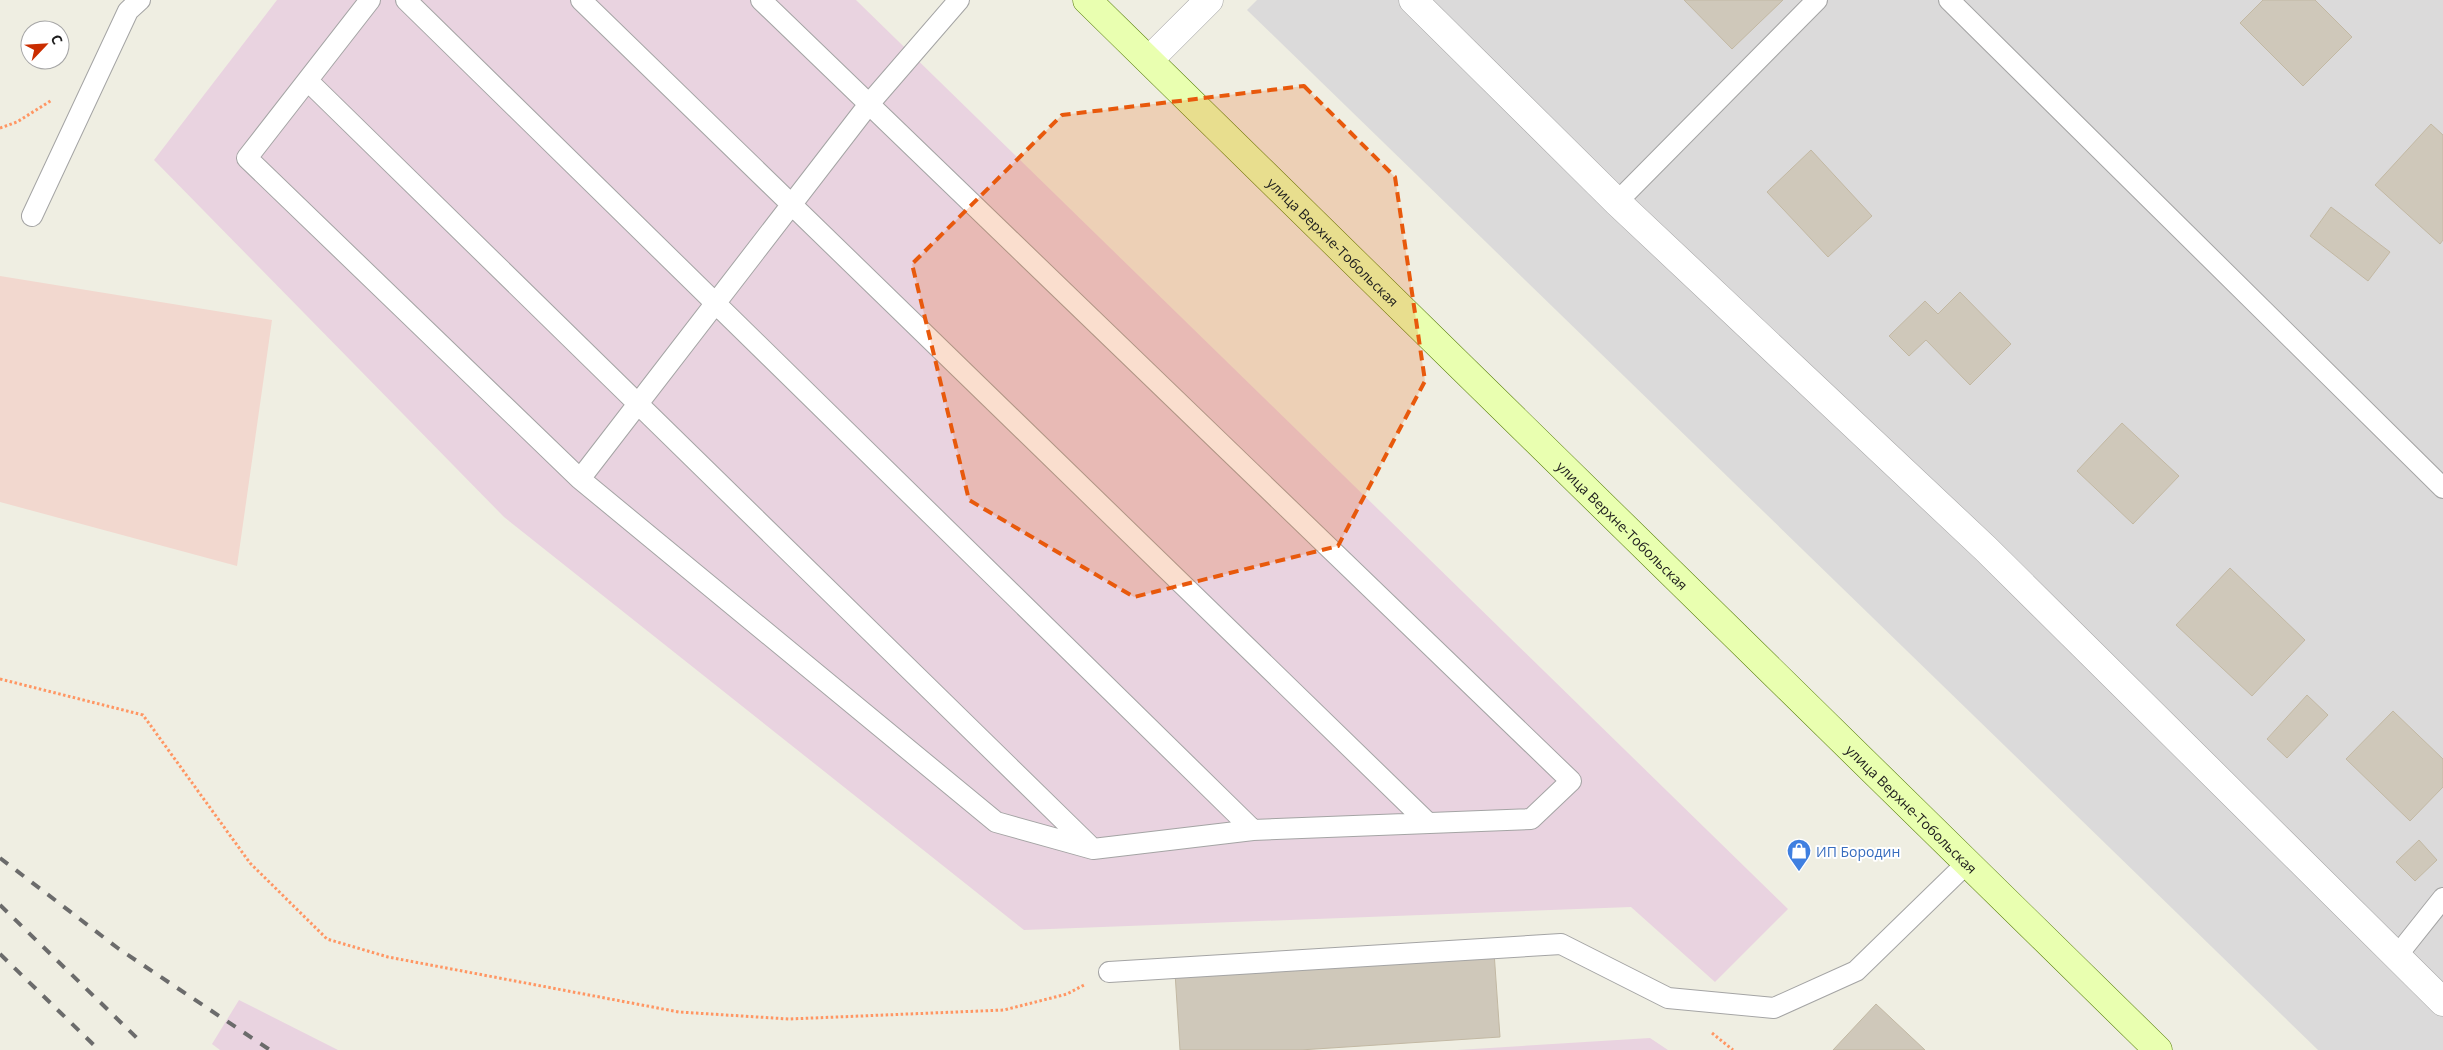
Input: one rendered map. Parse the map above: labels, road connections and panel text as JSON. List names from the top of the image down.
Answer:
{
  "streets": {
    "street": ["улица Верхне-Тобольская"]
  },
  "places": {
    "shop": ["ИП Бородин"]
  },
  "north": "top right"
}
